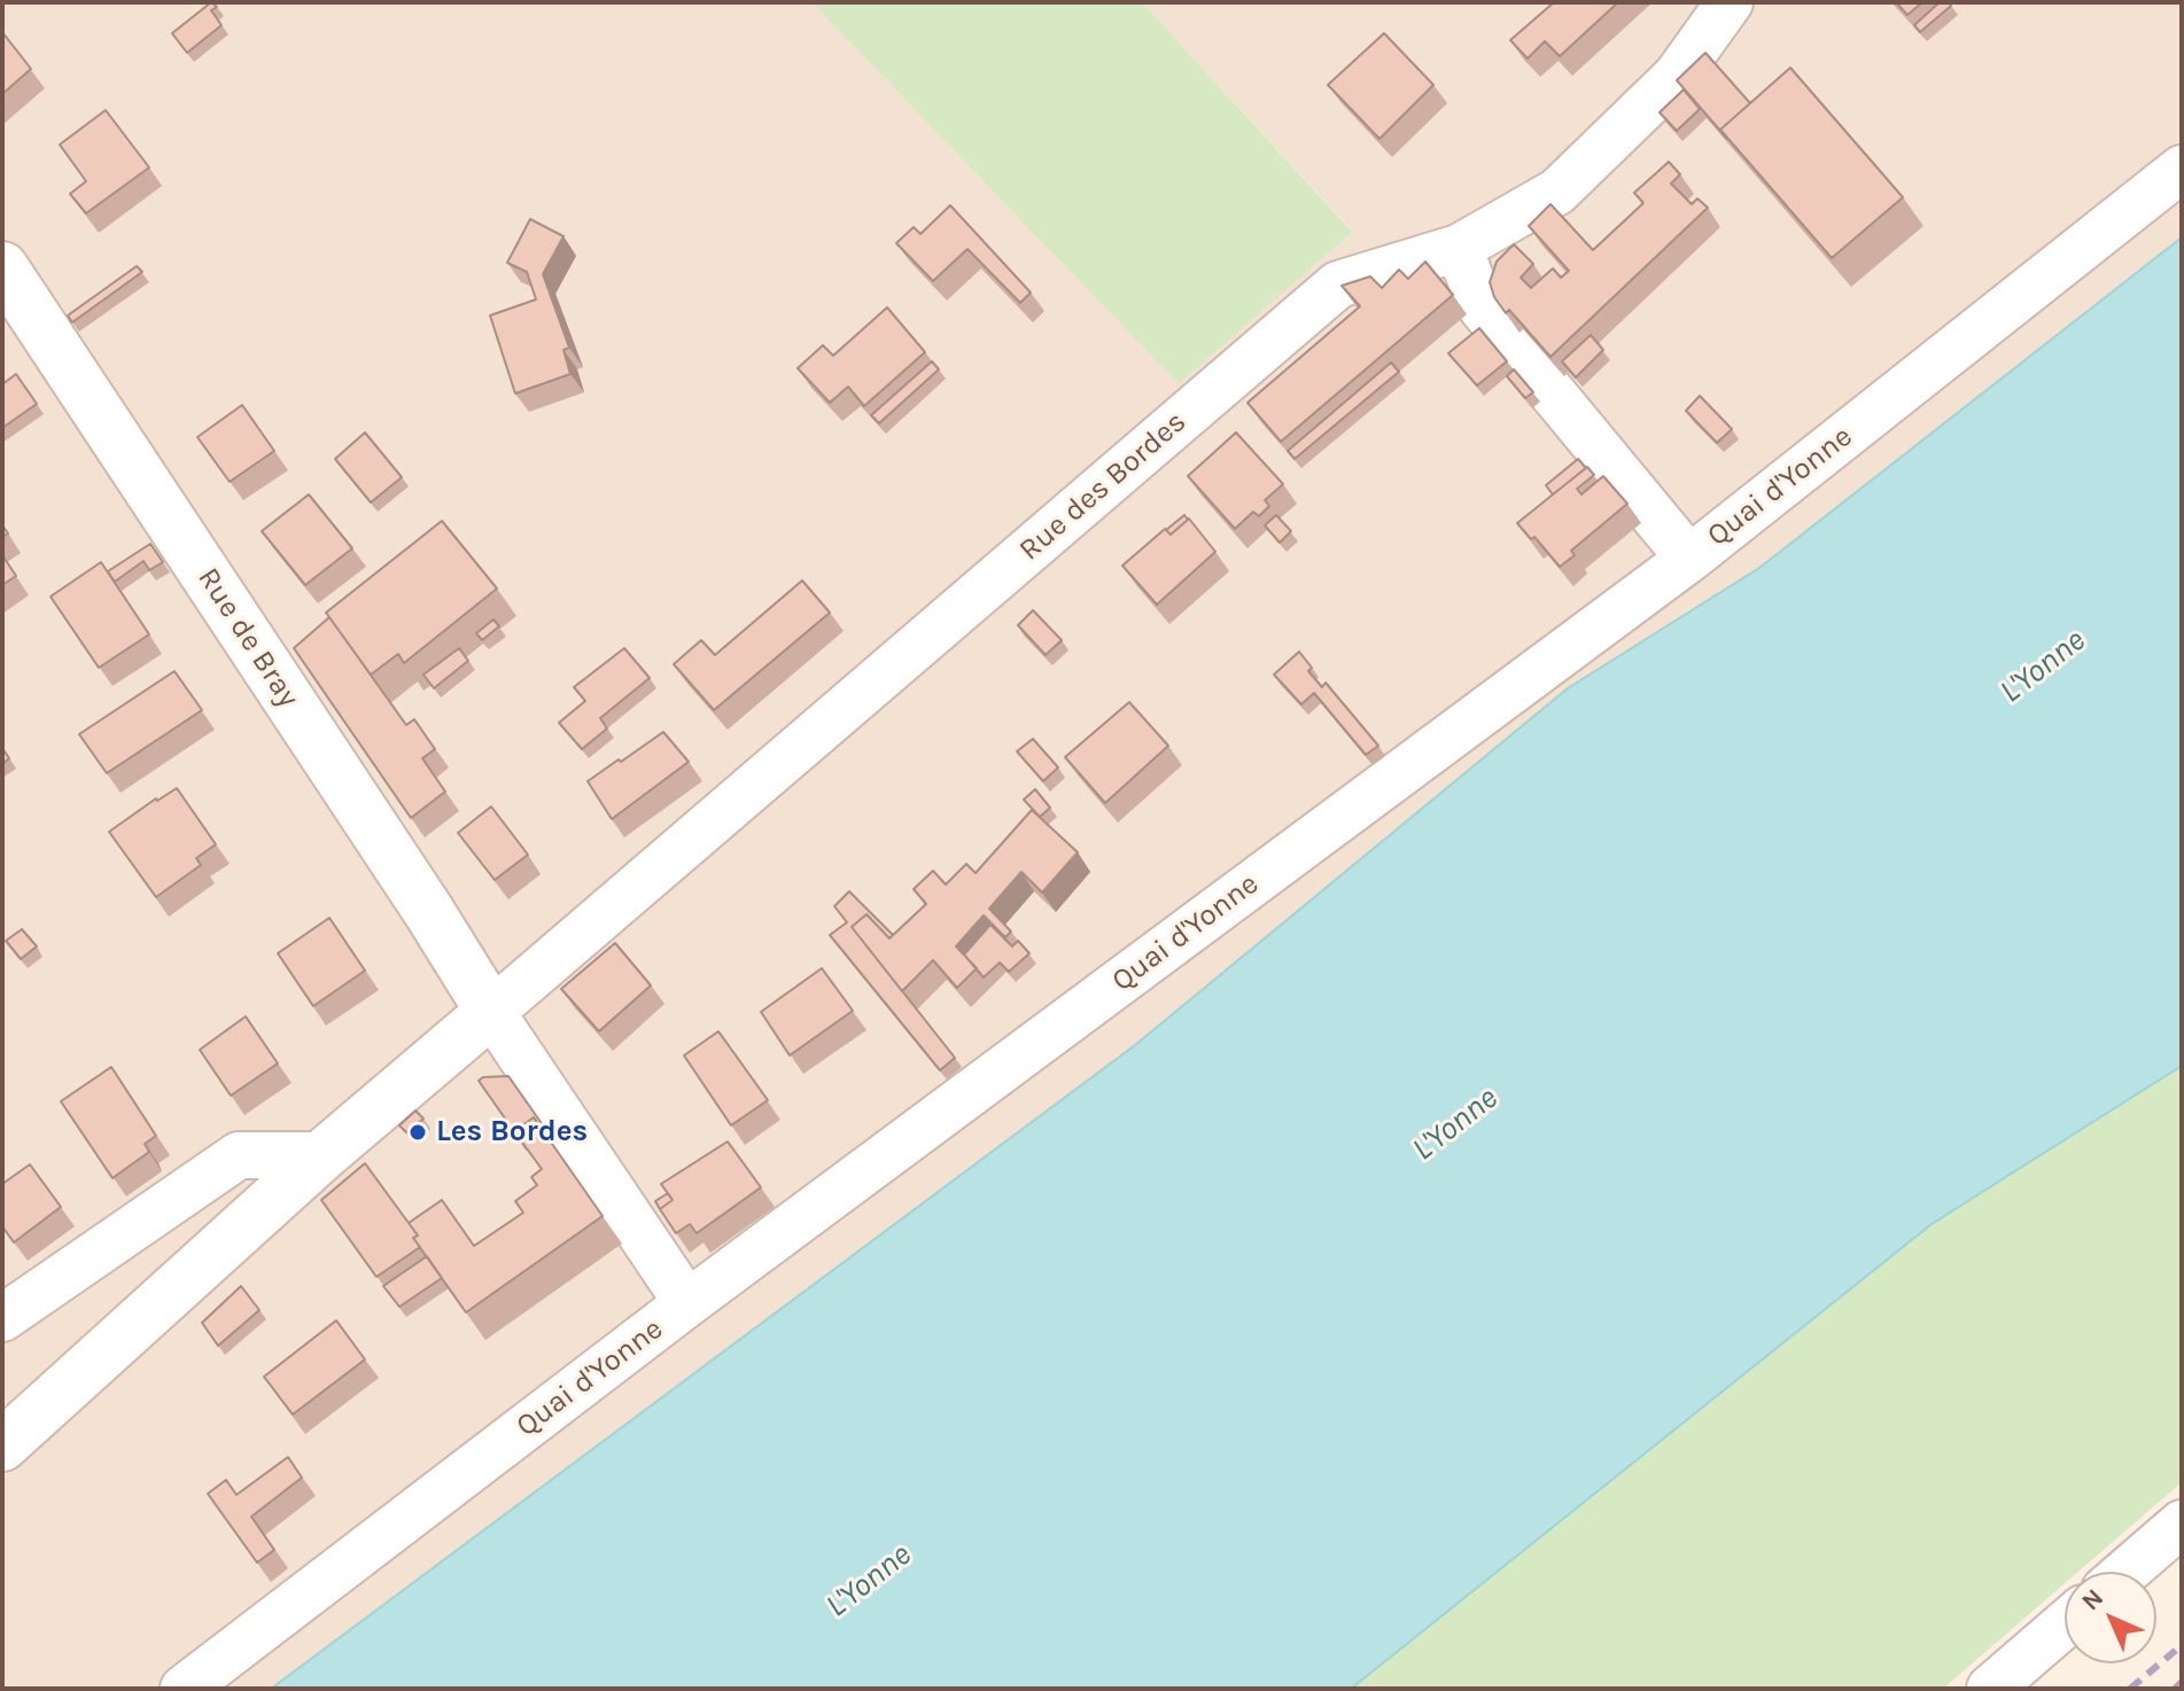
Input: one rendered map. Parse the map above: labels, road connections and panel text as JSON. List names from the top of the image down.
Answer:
{
  "streets": {
    "street": ["Rue des Bordes", "Quai d'Yonne", "Rue de Bray"]
  },
  "crossings": [
    ["Rue des Bordes", "Rue de Bray"],
    ["Quai d'Yonne", "Rue de Bray"]
  ],
  "water": ["L'Yonne"],
  "places": ["Les Bordes"],
  "north": "top left"
}
